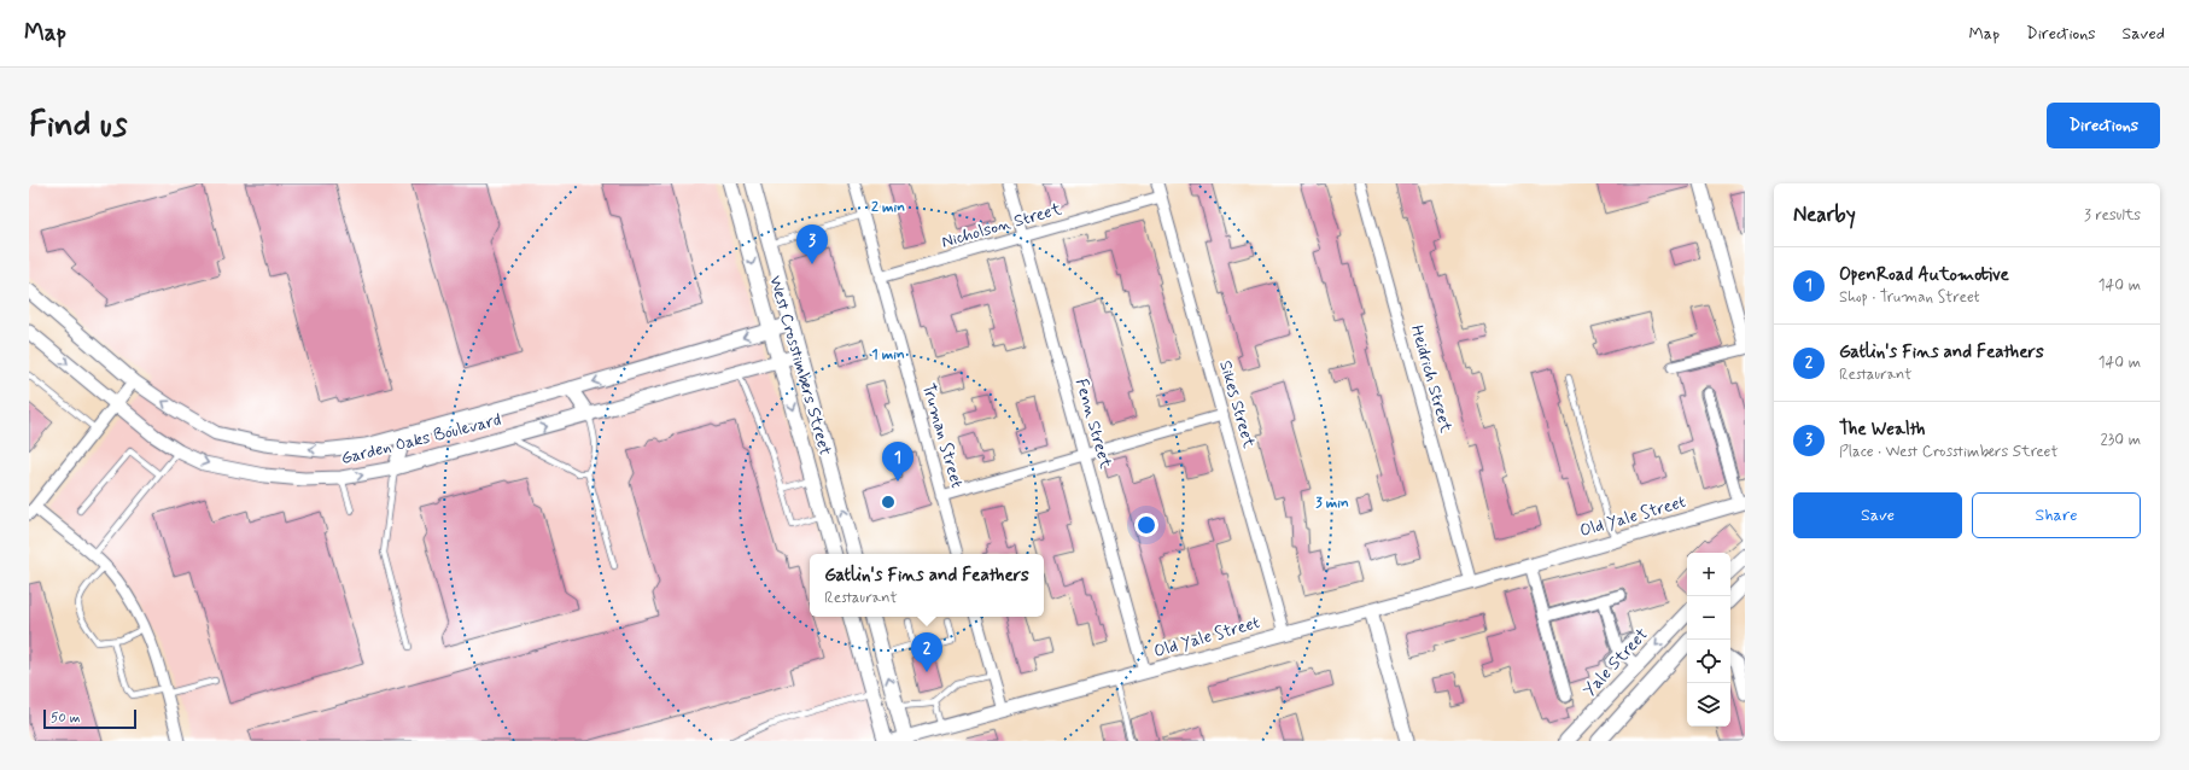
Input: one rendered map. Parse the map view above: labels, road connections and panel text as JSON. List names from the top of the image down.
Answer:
{
  "streets": {
    "main road": ["West Crosstimbers Street", "Yale Street"],
    "street": [
      "Nicholson Street",
      "Heidrich Street",
      "Sikes Street",
      "Fenn Street",
      "Truman Street",
      "Garden Oaks Boulevard",
      "Old Yale Street"
    ]
  },
  "crossings": [
    ["Nicholson Street", "Sikes Street"],
    ["Nicholson Street", "Fenn Street"],
    ["Nicholson Street", "Truman Street"],
    ["West Crosstimbers Street", "Garden Oaks Boulevard"],
    ["Heidrich Street", "Old Yale Street"],
    ["Sikes Street", "Old Yale Street"],
    ["Fenn Street", "Old Yale Street"]
  ],
  "scale_bar": "50 m",
  "page": {
    "header": "Map",
    "nav": ["Map", "Directions", "Saved"],
    "buttons": [
      "Directions",
      ["Save", "Share"]
    ],
    "title": "Find us",
    "heading": ["Nearby", "3 results"],
    "pins": ["3", "1", "2"],
    "list": [
      {
        "mark": "1",
        "name": "OpenRoad Automotive",
        "note": "Shop · Truman Street",
        "value": "140 m"
      },
      {
        "mark": "2",
        "name": "Gatlin's Fins and Feathers",
        "note": "Restaurant",
        "value": "140 m"
      },
      {
        "mark": "3",
        "name": "The Wealth",
        "note": "Place · West Crosstimbers Street",
        "value": "230 m"
      }
    ],
    "map_buttons": ["+", "−"],
    "popup": ["Gatlin's Fins and Feathers", "Restaurant"],
    "scale": "50 m"
  },
  "rings": ["2 min", "1 min", "3 min"]
}
